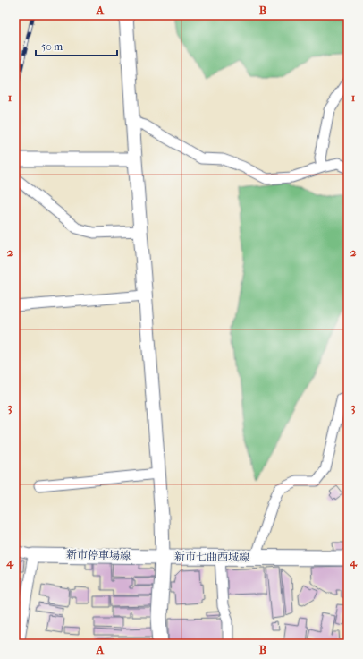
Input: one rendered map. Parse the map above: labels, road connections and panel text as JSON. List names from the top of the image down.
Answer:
{
  "streets": {
    "main road": ["新市七曲西城線"],
    "street": ["新市停車場線"]
  },
  "crossings": [
    ["新市停車場線", "新市七曲西城線"]
  ],
  "scale_bar": "50 m",
  "grid": {
    "columns": ["A", "B"],
    "rows": [
      "1",
      "2",
      "3",
      "4"
    ]
  }
}
